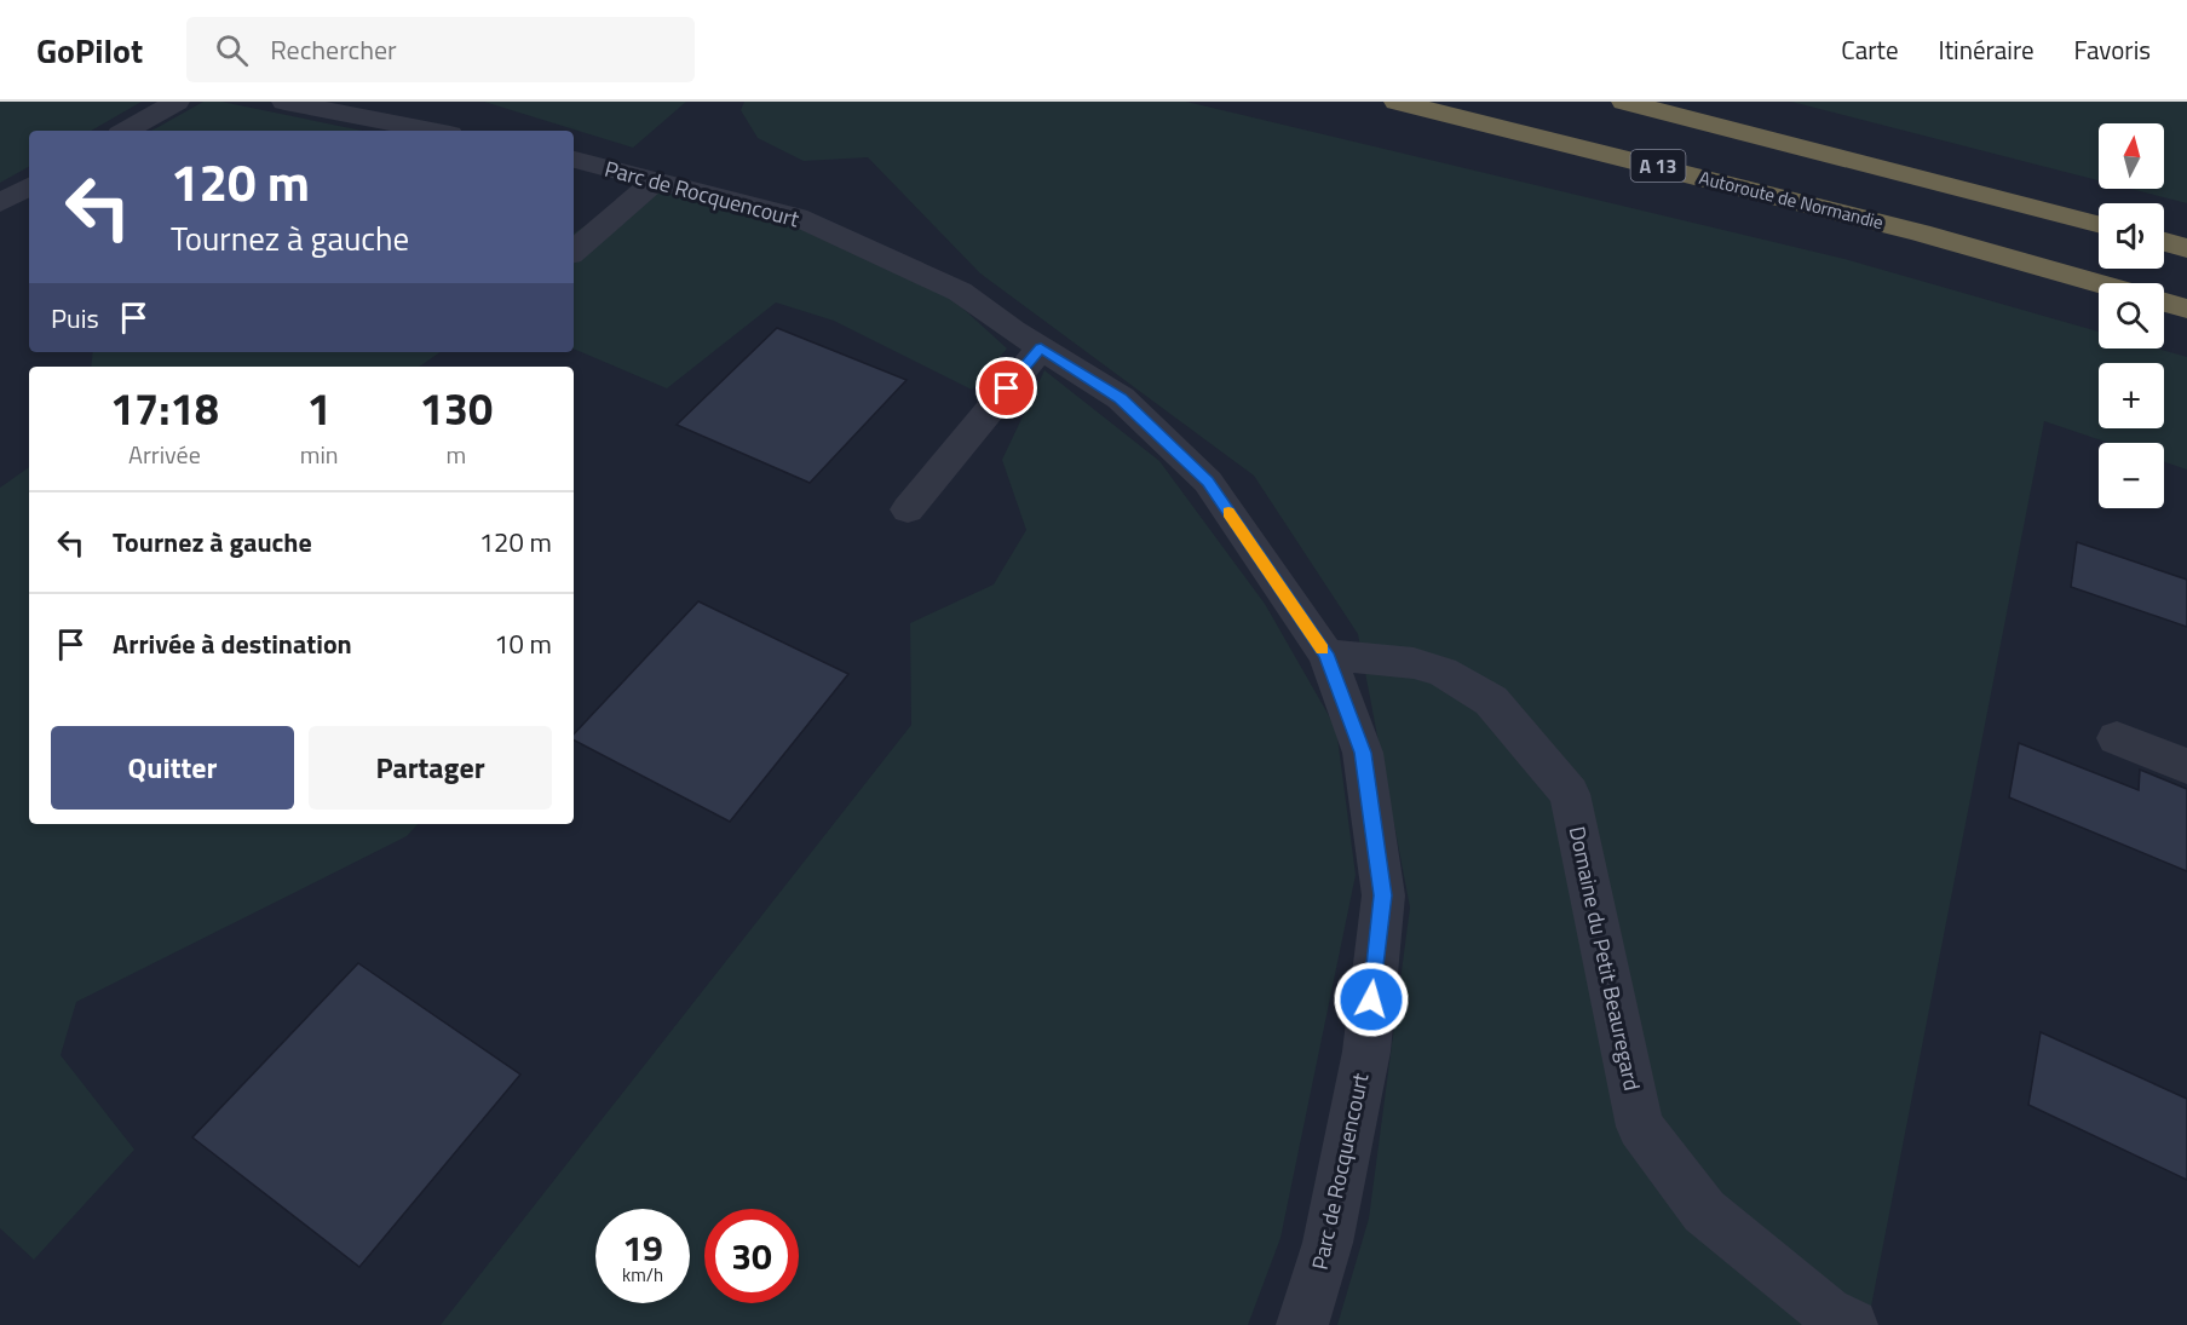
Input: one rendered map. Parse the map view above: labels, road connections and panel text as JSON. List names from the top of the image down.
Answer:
{
  "streets": {
    "highway": ["A 13", "Autoroute de Normandie"],
    "street": ["Parc de Rocquencourt", "Domaine du Petit Beauregard"]
  },
  "crossings": [
    ["Parc de Rocquencourt", "Domaine du Petit Beauregard"]
  ],
  "north": "top",
  "page": {
    "header": "GoPilot",
    "search": "Rechercher",
    "nav": ["Carte", "Itinéraire", "Favoris"],
    "map_buttons": ["+", "−"],
    "turn": ["120 m", "Tournez à gauche"],
    "then": "Puis",
    "eta": [
      "17:18",
      "Arrivée",
      "1",
      "min",
      "130",
      "m"
    ],
    "list": [
      {
        "name": "Tournez à gauche",
        "value": "120 m"
      },
      {
        "name": "Arrivée à destination",
        "value": "10 m"
      }
    ],
    "buttons": ["Quitter", "Partager"],
    "speed": "19 km/h",
    "limit": "30"
  }
}
